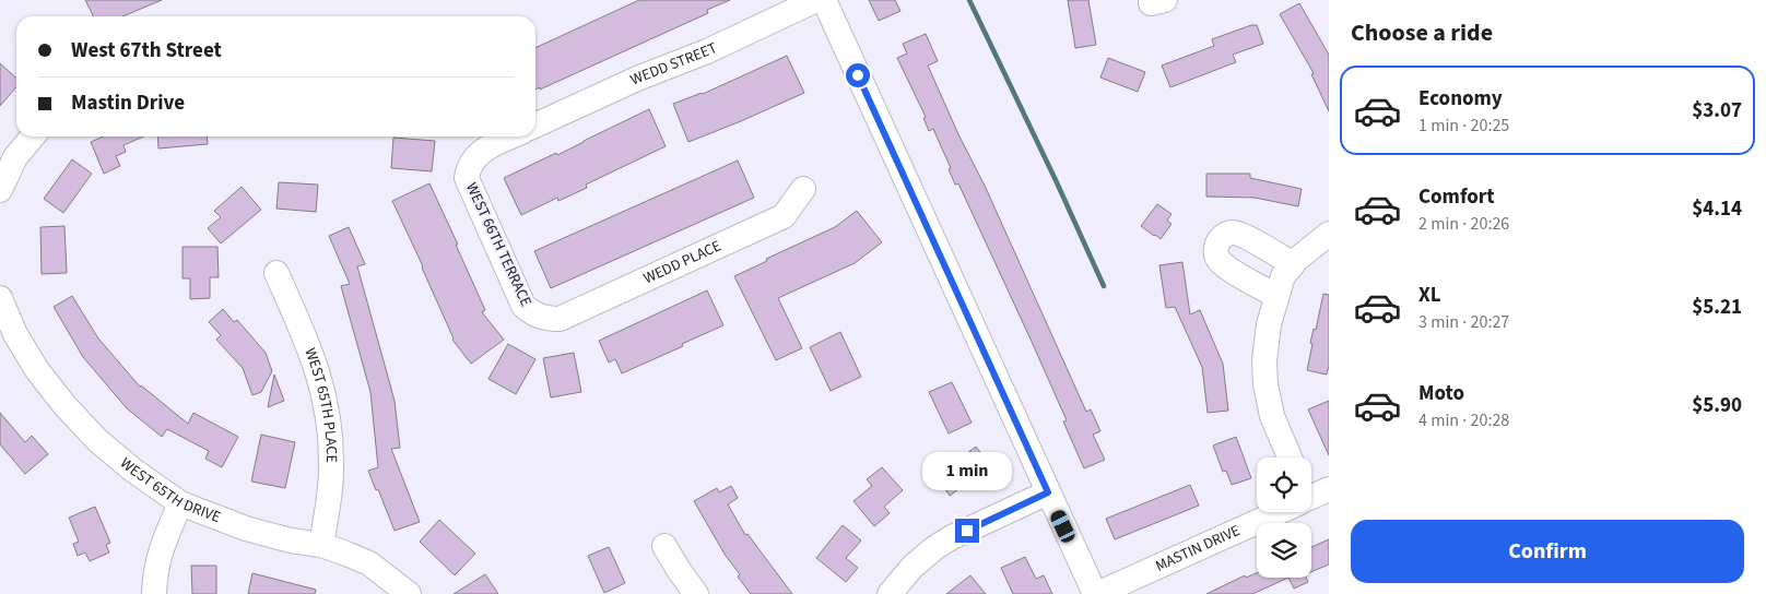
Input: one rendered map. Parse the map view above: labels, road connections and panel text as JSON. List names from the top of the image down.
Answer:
{
  "streets": {
    "street": [
      "WEDD STREET",
      "WEST 66TH TERRACE",
      "WEDD PLACE",
      "WEST 65TH PLACE",
      "WEST 65TH DRIVE",
      "MASTIN DRIVE"
    ]
  },
  "crossings": [
    ["WEST 66TH TERRACE", "WEDD PLACE"],
    ["WEST 65TH PLACE", "WEST 65TH DRIVE"]
  ],
  "page": {
    "heading": "Choose a ride",
    "banner": ["West 67th Street", "Mastin Drive"],
    "list": [
      {
        "name": "Economy",
        "note": "1 min · 20:25",
        "value": "$3.07"
      },
      {
        "name": "Comfort",
        "note": "2 min · 20:26",
        "value": "$4.14"
      },
      {
        "name": "XL",
        "note": "3 min · 20:27",
        "value": "$5.21"
      },
      {
        "name": "Moto",
        "note": "4 min · 20:28",
        "value": "$5.90"
      }
    ],
    "bubble": "1 min",
    "buttons": "Confirm"
  }
}
